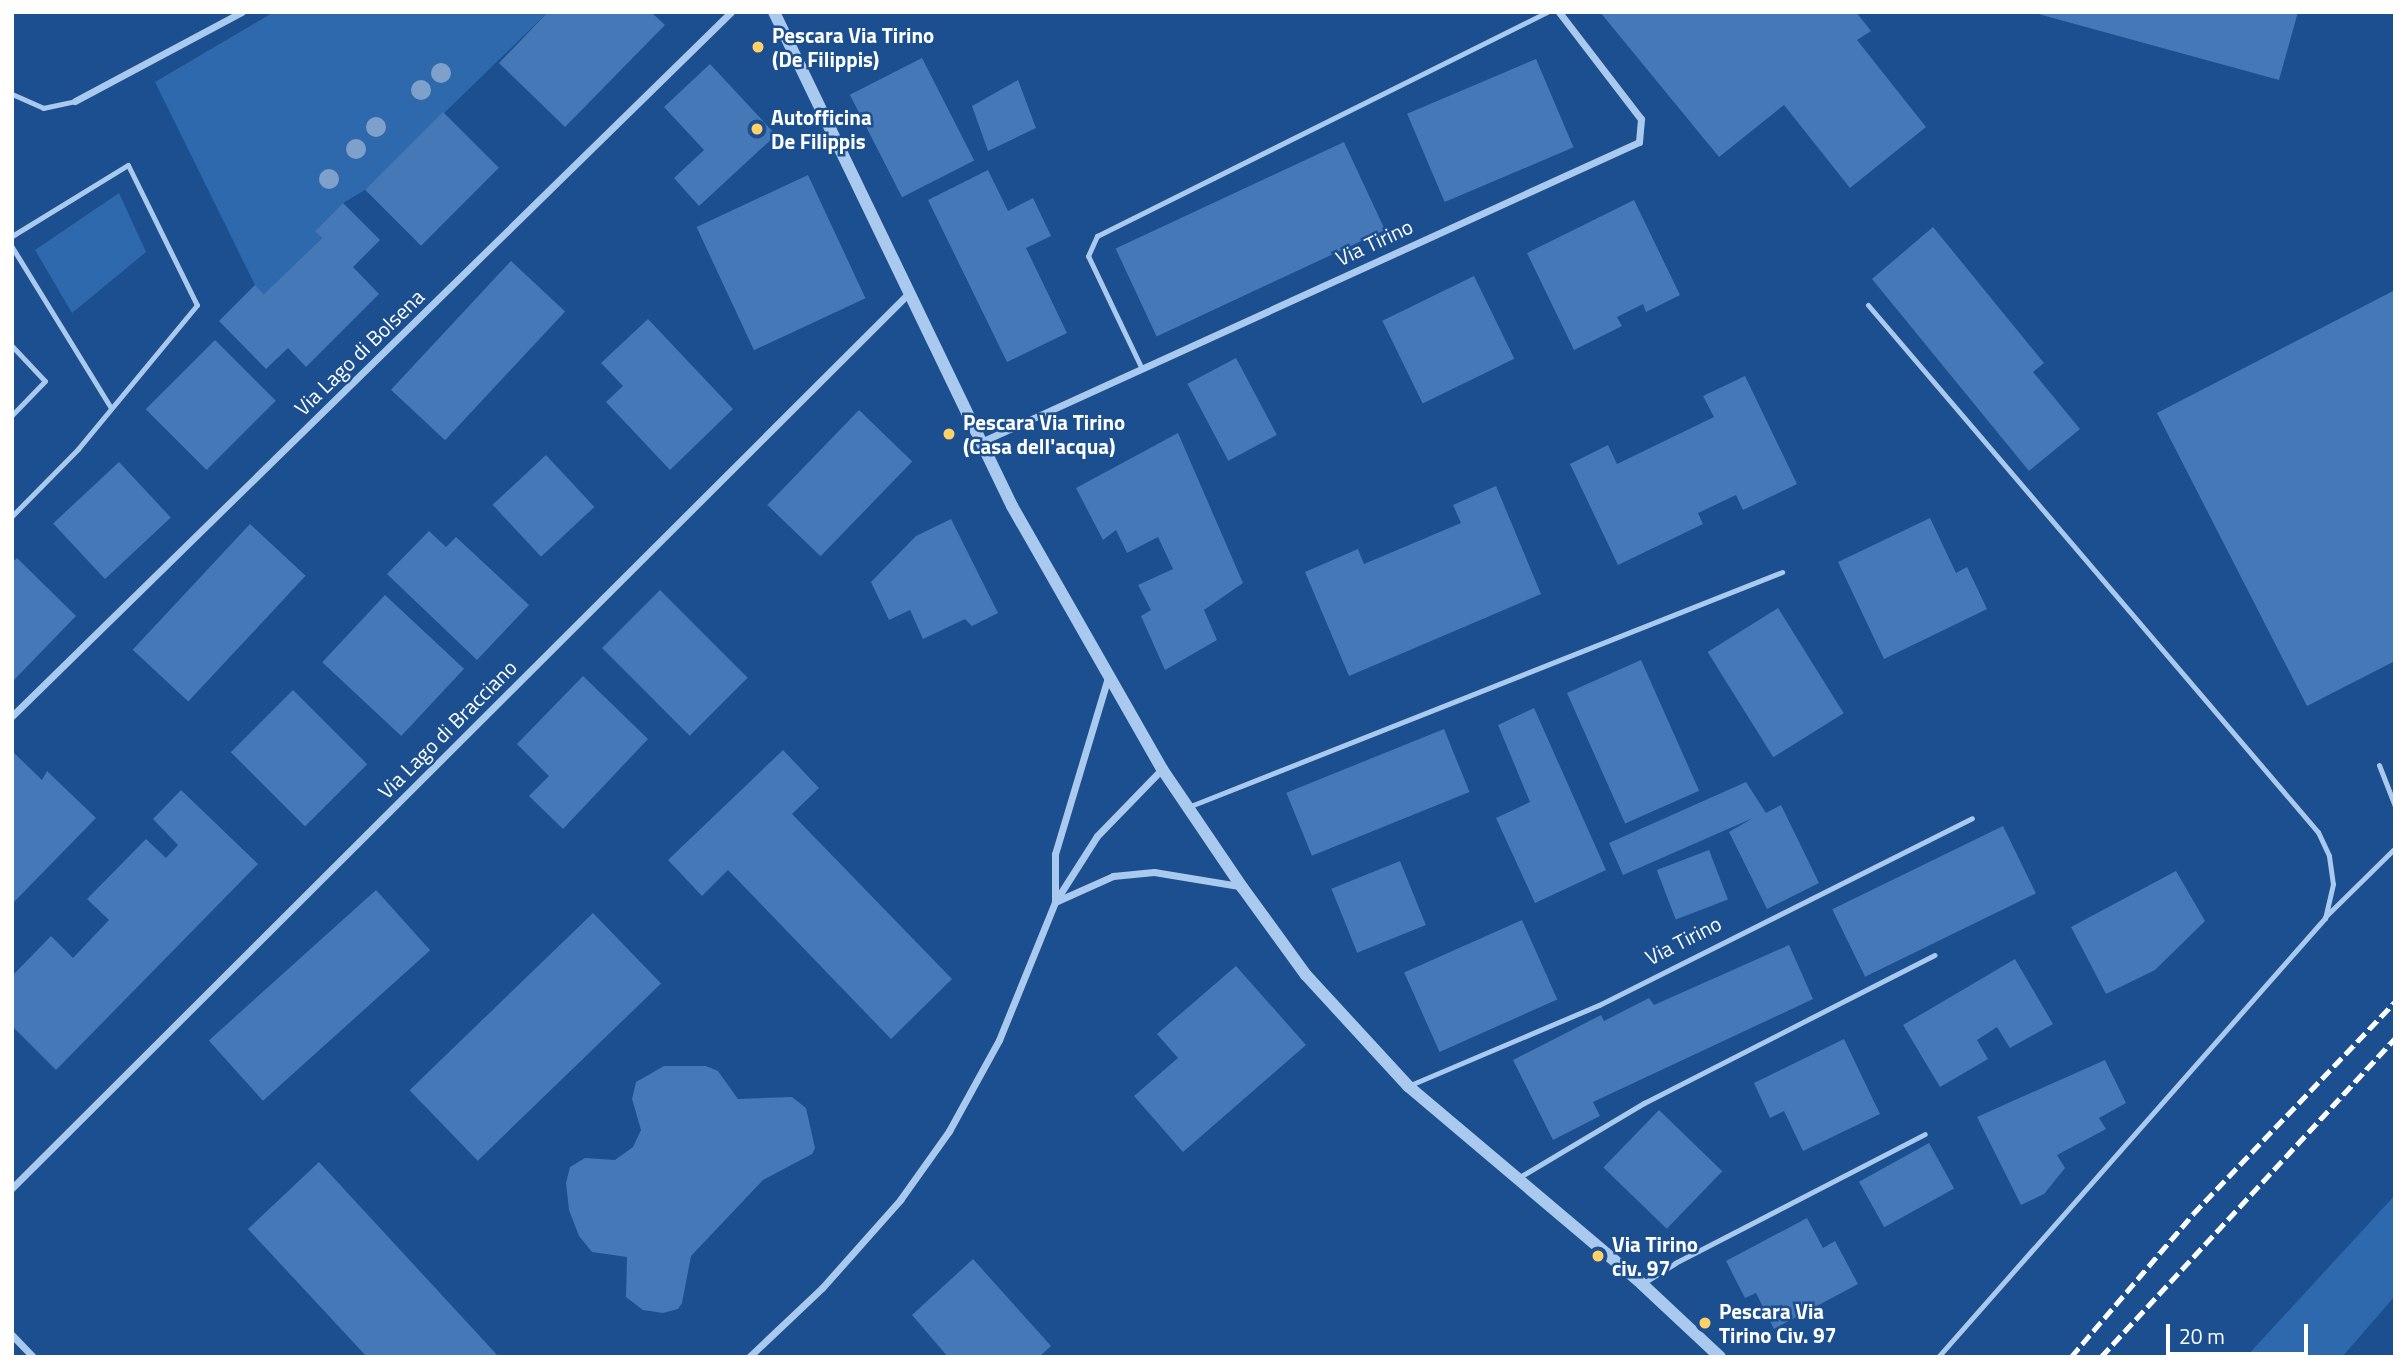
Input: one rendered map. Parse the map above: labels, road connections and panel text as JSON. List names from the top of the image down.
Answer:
{
  "streets": {
    "street": ["Via Tirino", "Via Lago di Bolsena", "Via Lago di Bracciano"]
  },
  "places": [
    "Pescara Via Tirino (De Filippis)",
    "Autofficina De Filippis",
    "Pescara Via Tirino (Casa dell'acqua)",
    "Via Tirino civ. 97",
    "Pescara Via Tirino Civ. 97"
  ],
  "scale_bar": "20 m"
}
